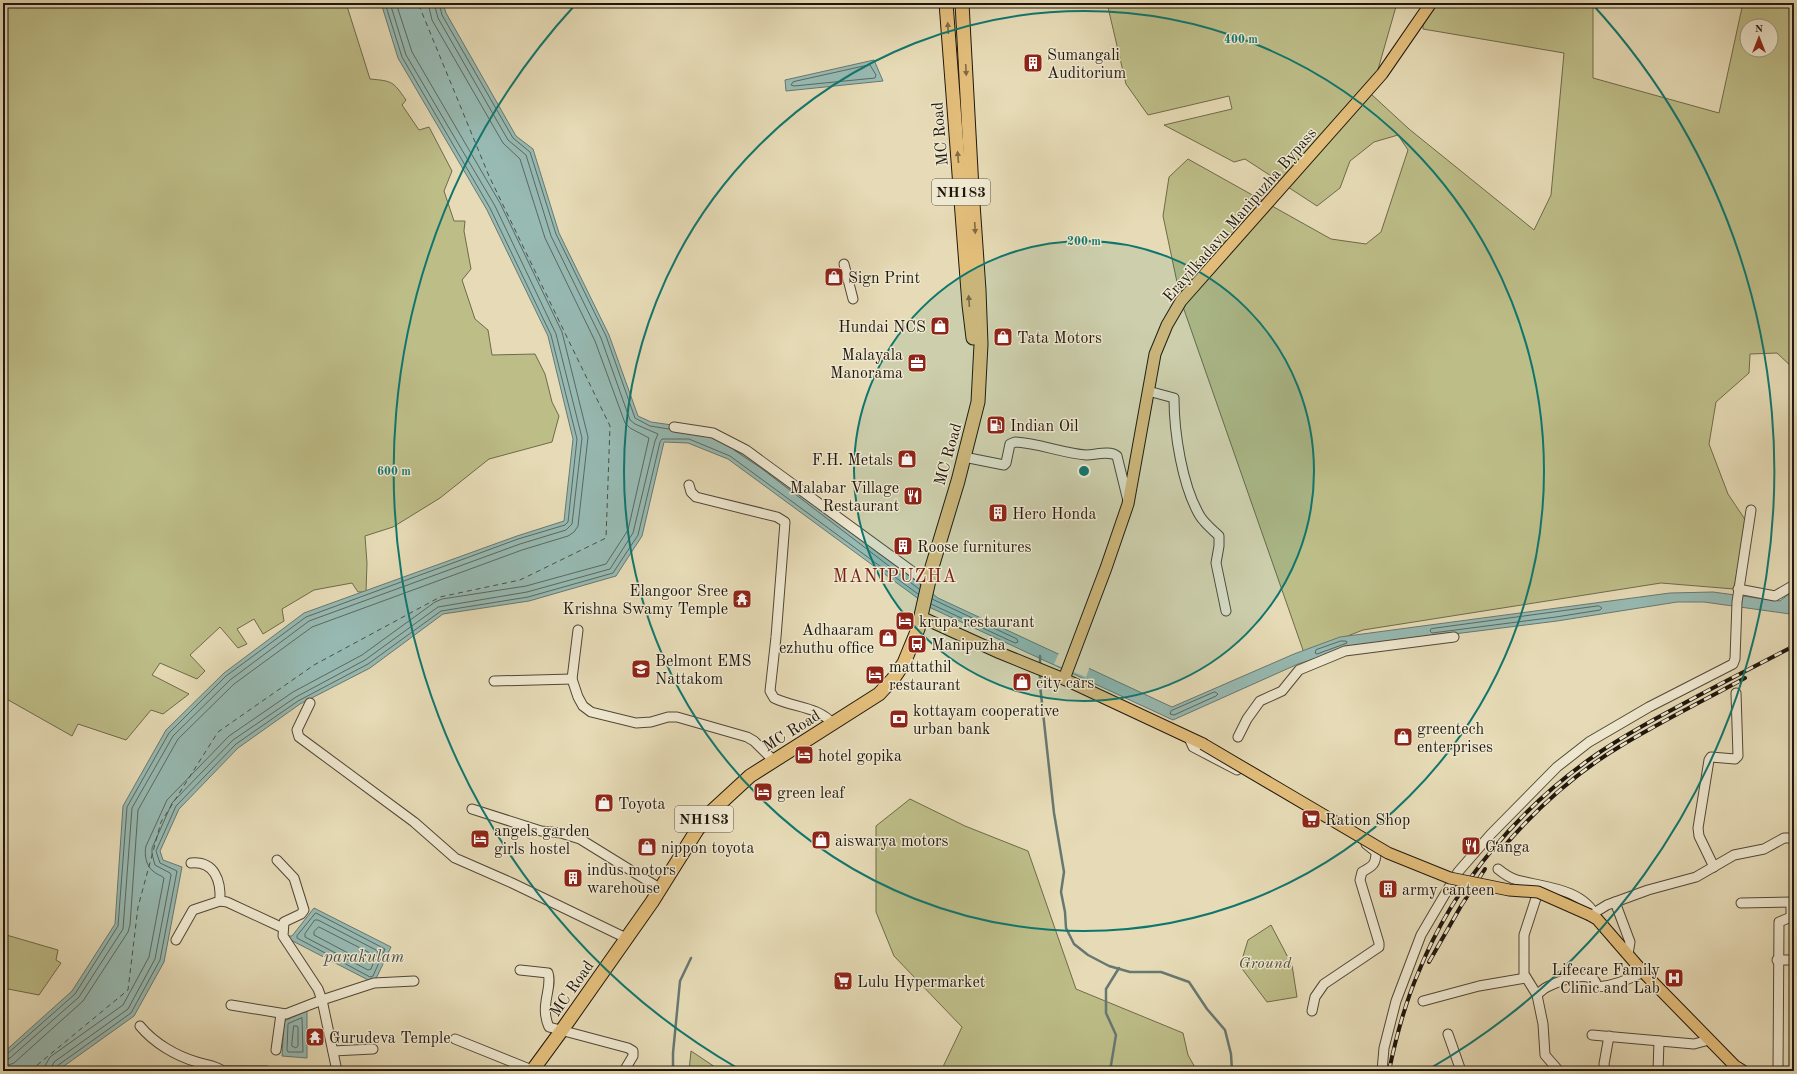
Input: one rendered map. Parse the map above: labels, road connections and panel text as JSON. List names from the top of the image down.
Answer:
{
  "streets": {
    "highway": ["MC Road", "NH183"],
    "main road": ["Erayilkadavu Manipuzha Bypass"]
  },
  "districts": ["MANIPUZHA"],
  "water": ["parakulam"],
  "parks": ["Ground"],
  "places": {
    "building": [
      "Sumangali Auditorium",
      "Hero Honda",
      "Roose furnitures",
      "indus motors warehouse",
      "army canteen"
    ],
    "shop": [
      "Sign Print",
      "Hundai NCS",
      "Tata Motors",
      "F.H. Metals",
      "Adhaaram ezhuthu office",
      "city cars",
      "greentech enterprises",
      "Toyota",
      "aiswarya motors",
      "nippon toyota"
    ],
    "office": ["Malayala Manorama"],
    "fuel station": ["Indian Oil"],
    "restaurant": ["Malabar Village Restaurant", "Ganga"],
    "temple": ["Elangoor Sree Krishna Swamy Temple", "Gurudeva Temple"],
    "hotel": [
      "krupa restaurant",
      "mattathil restaurant",
      "hotel gopika",
      "green leaf",
      "angels garden girls hostel"
    ],
    "bus stop": ["Manipuzha"],
    "school or university": ["Belmont EMS Nattakom"],
    "bank": ["kottayam cooperative urban bank"],
    "supermarket": ["Ration Shop", "Lulu Hypermarket"],
    "hospital": ["Lifecare Family Clinic and Lab"]
  },
  "north": "top",
  "rings": ["400 m", "200 m", "600 m"]
}
